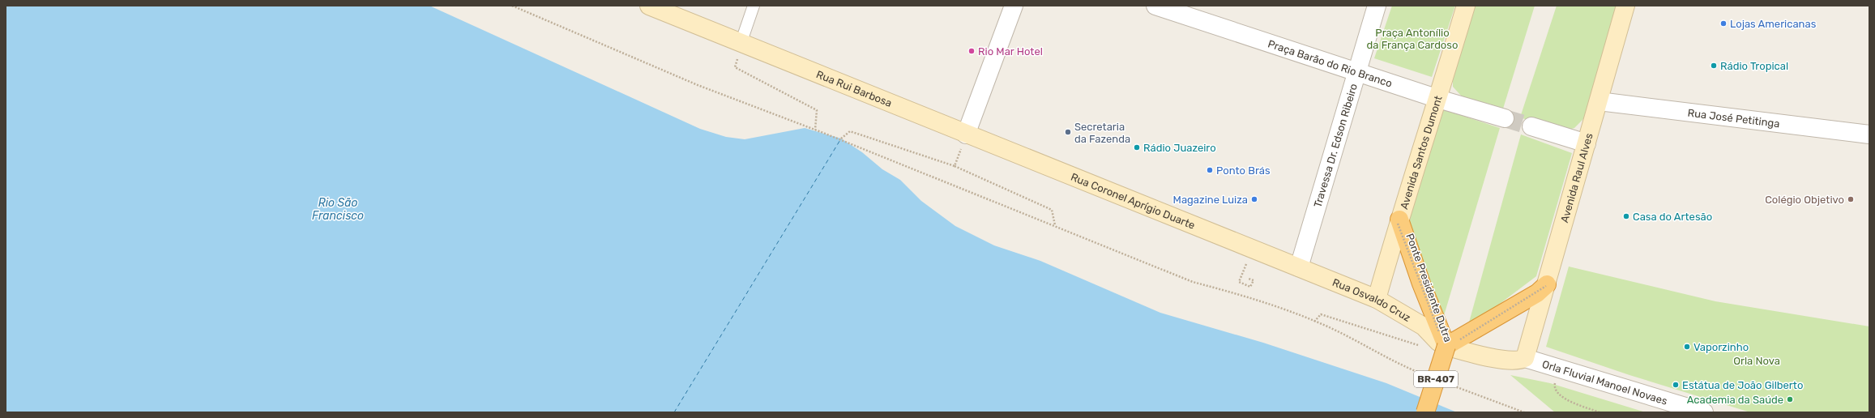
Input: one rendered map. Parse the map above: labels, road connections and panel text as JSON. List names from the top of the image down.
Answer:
{
  "streets": {
    "highway": ["BR-407"],
    "main road": [
      "Rua Rui Barbosa",
      "Avenida Santos Dumont",
      "Avenida Raul Alves",
      "Rua Coronel Aprígio Duarte",
      "Rua Osvaldo Cruz"
    ],
    "street": [
      "Praça Barão do Rio Branco",
      "Rua José Petitinga",
      "Travessa Dr. Edson Ribeiro",
      "Orla Fluvial Manoel Novaes"
    ],
    "path": ["Ponte Presidente Dutra"]
  },
  "crossings": [
    ["Praça Barão do Rio Branco", "Travessa Dr. Edson Ribeiro"],
    ["Praça Barão do Rio Branco", "Avenida Santos Dumont"],
    ["Rua Rui Barbosa", "Rua Coronel Aprígio Duarte"],
    ["Rua José Petitinga", "Avenida Raul Alves"],
    ["Travessa Dr. Edson Ribeiro", "Rua Coronel Aprígio Duarte"],
    ["Travessa Dr. Edson Ribeiro", "Rua Osvaldo Cruz"],
    ["Avenida Santos Dumont", "Ponte Presidente Dutra"],
    ["Avenida Santos Dumont", "Rua Osvaldo Cruz"],
    ["Avenida Raul Alves", "Ponte Presidente Dutra"],
    ["Avenida Raul Alves", "Rua Osvaldo Cruz"],
    ["Avenida Raul Alves", "Orla Fluvial Manoel Novaes"],
    ["Rua Coronel Aprígio Duarte", "Rua Osvaldo Cruz"],
    ["Ponte Presidente Dutra", "Rua Osvaldo Cruz"],
    ["Ponte Presidente Dutra", "BR-407"],
    ["Rua Osvaldo Cruz", "BR-407"],
    ["Rua Osvaldo Cruz", "Orla Fluvial Manoel Novaes"]
  ],
  "water": ["Rio São Francisco"],
  "parks": ["Praça Antonílio da França Cardoso", "Orla Nova"],
  "places": [
    "Lojas Americanas",
    "Rio Mar Hotel",
    "Rádio Tropical",
    "Secretaria da Fazenda",
    "Rádio Juazeiro",
    "Ponto Brás",
    "Magazine Luiza",
    "Colégio Objetivo",
    "Casa do Artesão",
    "Vaporzinho",
    "Estátua de João Gilberto",
    "Academia da Saúde"
  ]
}
